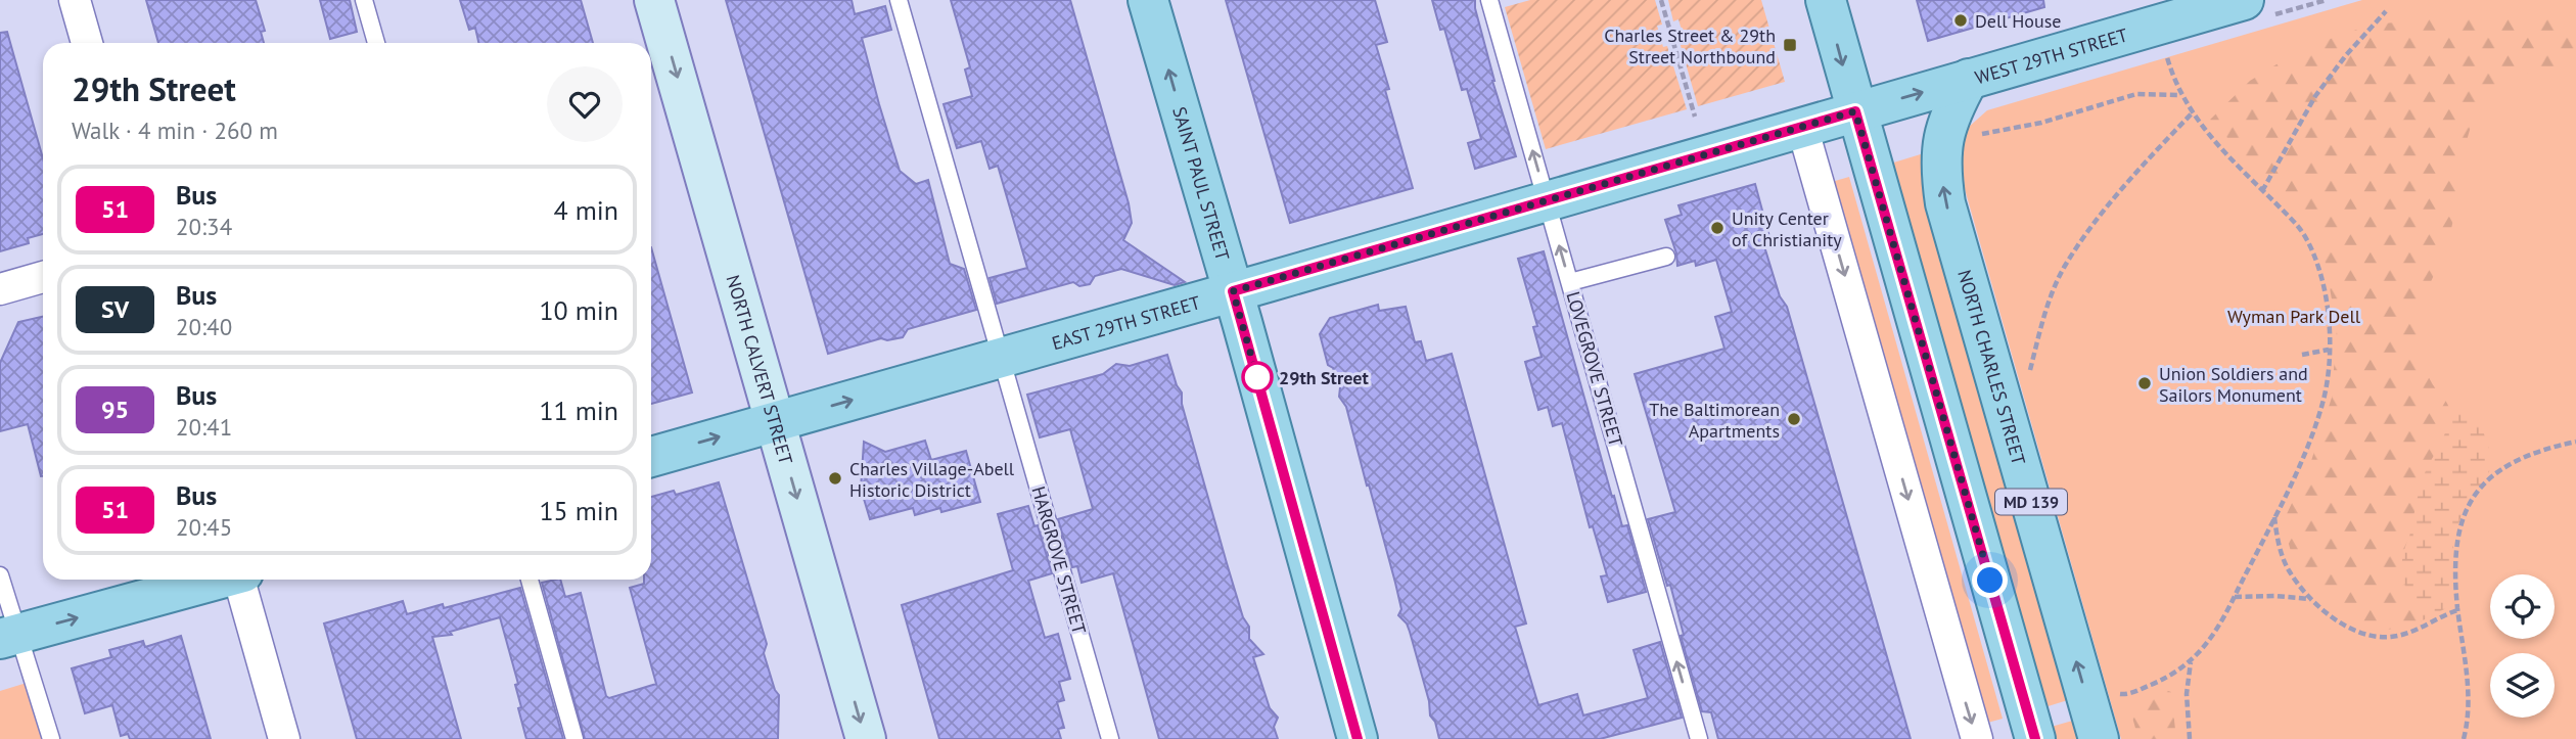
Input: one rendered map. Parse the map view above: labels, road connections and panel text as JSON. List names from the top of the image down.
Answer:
{
  "streets": {
    "main road": [
      "WEST 29TH STREET",
      "SAINT PAUL STREET",
      "EAST 29TH STREET",
      "NORTH CHARLES STREET",
      "NORTH CALVERT STREET",
      "MD 139"
    ],
    "lane": ["LOVEGROVE STREET", "HARGROVE STREET"]
  },
  "crossings": [
    ["WEST 29TH STREET", "EAST 29TH STREET"],
    ["WEST 29TH STREET", "NORTH CHARLES STREET"],
    ["WEST 29TH STREET", "MD 139"],
    ["SAINT PAUL STREET", "EAST 29TH STREET"],
    ["EAST 29TH STREET", "NORTH CALVERT STREET"],
    ["EAST 29TH STREET", "LOVEGROVE STREET"],
    ["EAST 29TH STREET", "MD 139"],
    ["EAST 29TH STREET", "HARGROVE STREET"]
  ],
  "one_way": ["SAINT PAUL STREET", "NORTH CALVERT STREET", "LOVEGROVE STREET"],
  "parks": ["Wyman Park Dell"],
  "places": {
    "other": [
      "Dell House",
      "Unity Center of Christianity",
      "29th Street",
      "Union Soldiers and Sailors Monument",
      "The Baltimorean Apartments",
      "Charles Village-Abell Historic District"
    ],
    "transit": ["Charles Street & 29th Street Northbound"]
  },
  "lines": ["bus line 51"],
  "page": {
    "heading": ["29th Street", "Walk · 4 min · 260 m"],
    "list": [
      {
        "mark": "51",
        "name": "Bus",
        "note": "20:34",
        "value": "4 min"
      },
      {
        "mark": "SV",
        "name": "Bus",
        "note": "20:40",
        "value": "10 min"
      },
      {
        "mark": "95",
        "name": "Bus",
        "note": "20:41",
        "value": "11 min"
      },
      {
        "mark": "51",
        "name": "Bus",
        "note": "20:45",
        "value": "15 min"
      }
    ]
  }
}
